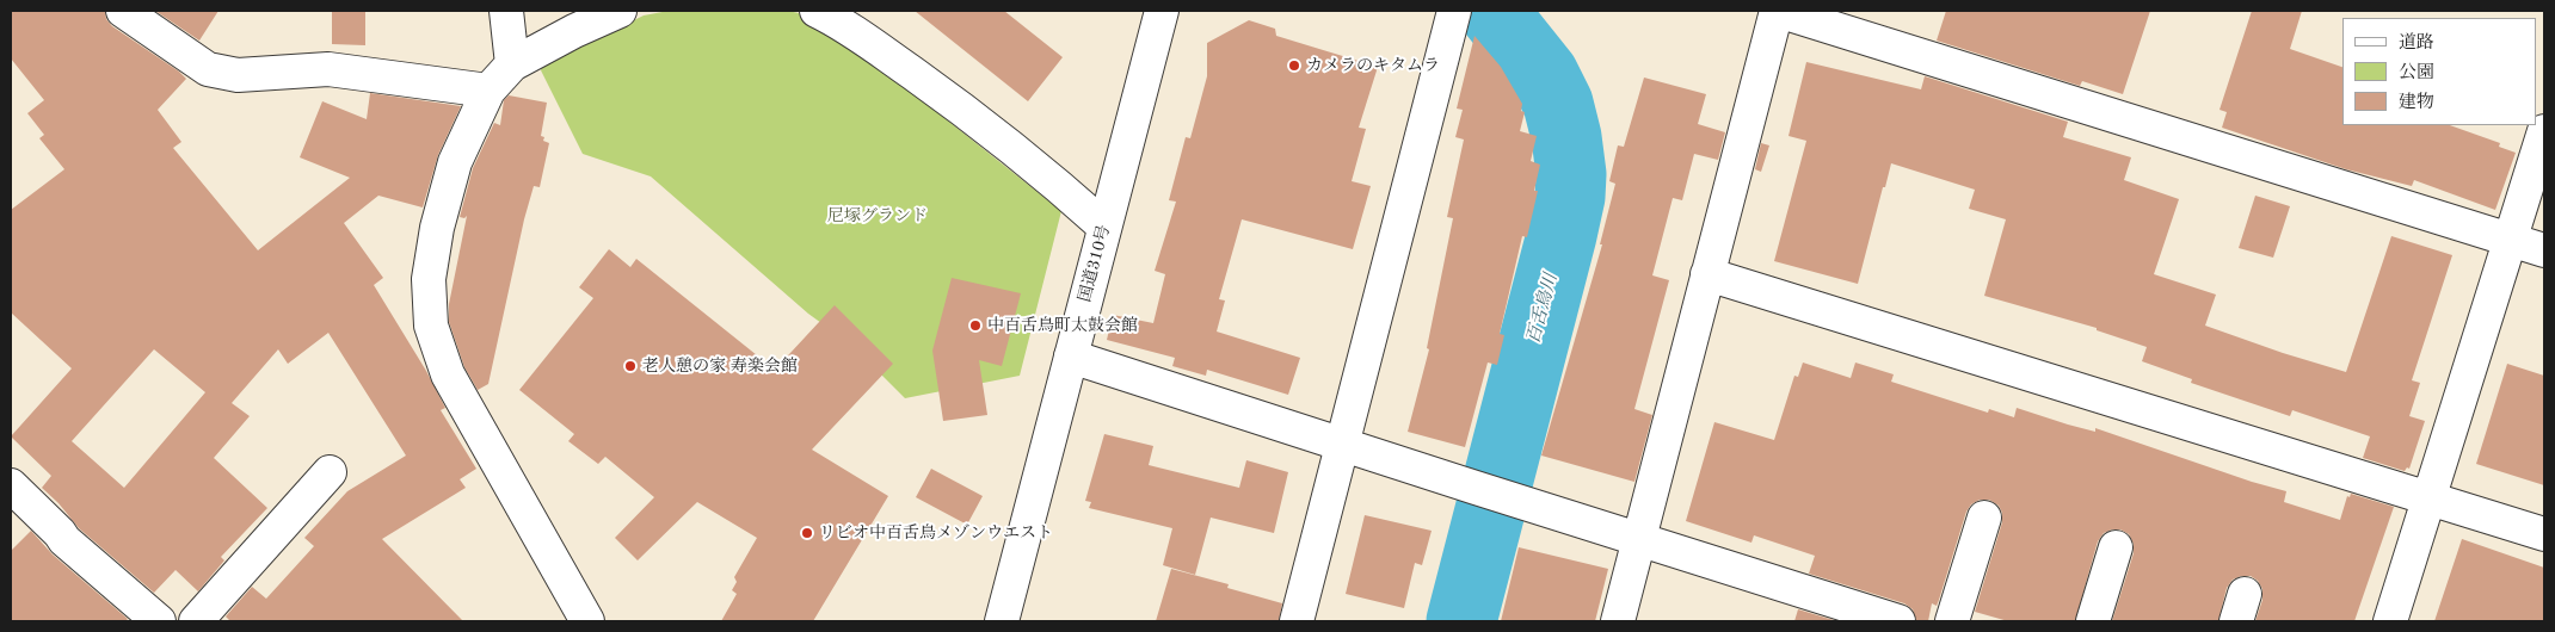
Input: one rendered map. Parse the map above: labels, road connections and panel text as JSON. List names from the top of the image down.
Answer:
{
  "streets": {
    "main road": ["国道310号"]
  },
  "water": ["百舌鳥川"],
  "parks": ["尼塚グランド"],
  "places": [
    "カメラのキタムラ",
    "中百舌鳥町太鼓会館",
    "老人憩の家 寿楽会館",
    "リビオ中百舌鳥メゾンウエスト"
  ],
  "legend": ["道路", "公園", "建物"]
}
